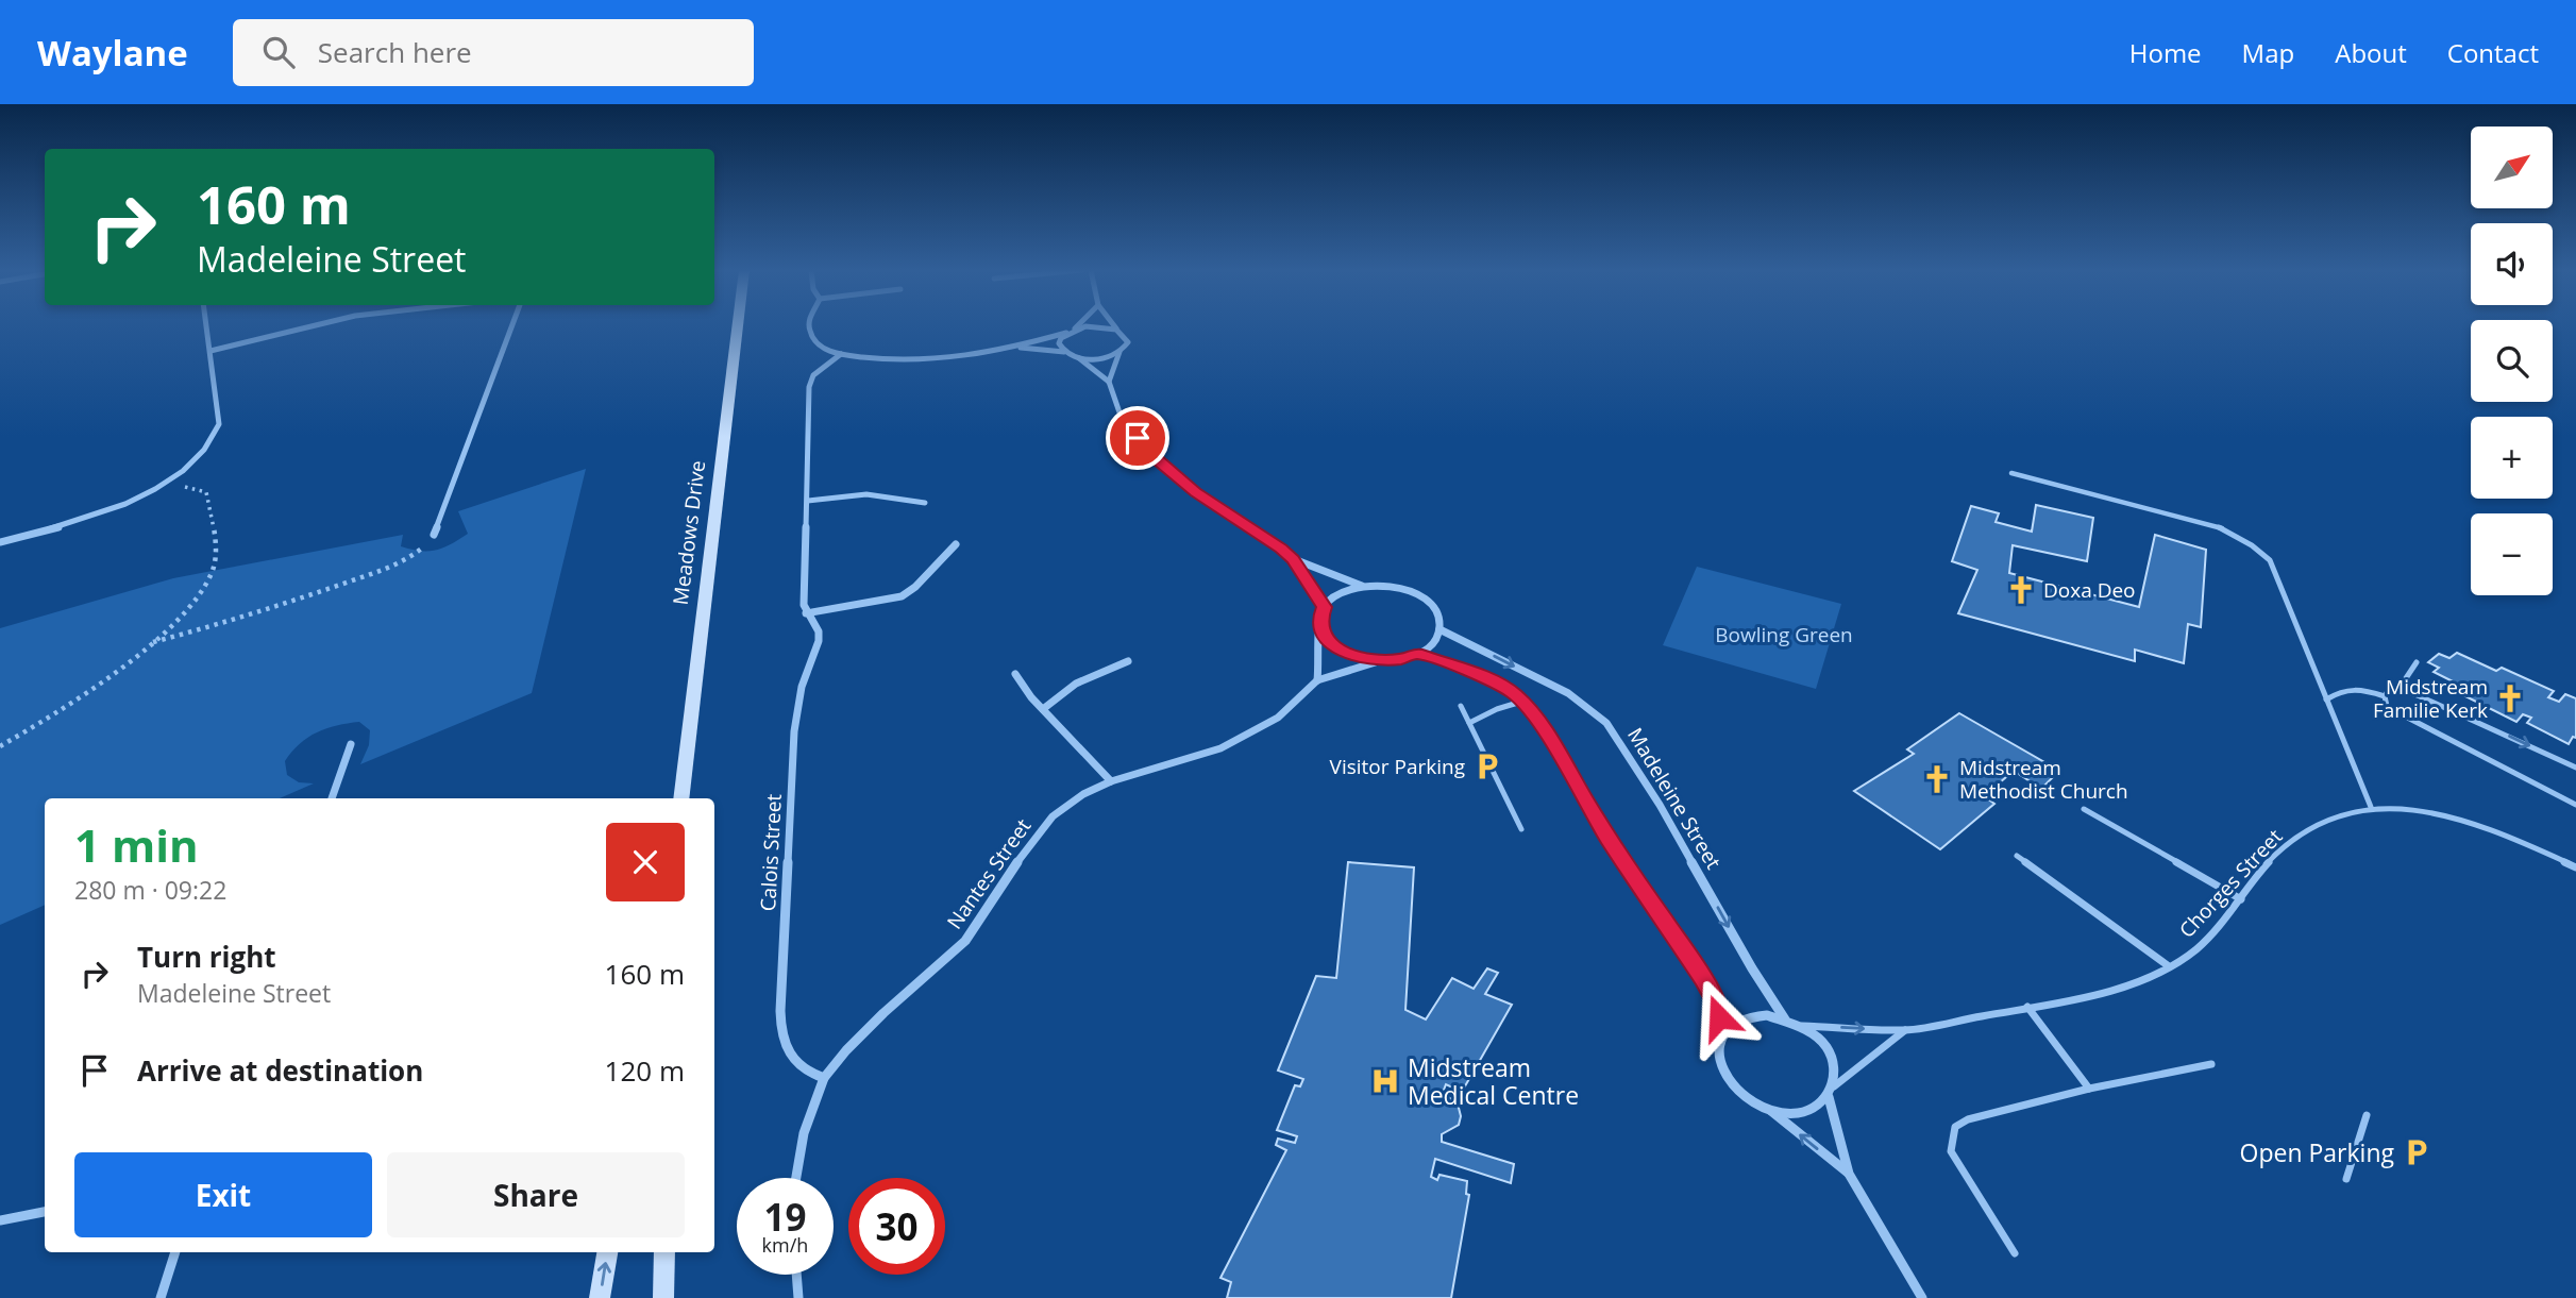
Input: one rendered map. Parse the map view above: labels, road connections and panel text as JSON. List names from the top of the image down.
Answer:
{
  "streets": {
    "street": [
      "Meadows Drive",
      "Madeleine Street",
      "Calois Street",
      "Nantes Street"
    ],
    "lane": ["Chorges Street"]
  },
  "crossings": [
    ["Madeleine Street", "Nantes Street"],
    ["Madeleine Street", "Chorges Street"],
    ["Calois Street", "Nantes Street"]
  ],
  "parks": ["Bowling Green"],
  "places": {
    "church": ["Doxa Deo", "Midstream Familie Kerk", "Midstream Methodist Church"],
    "parking": ["Visitor Parking", "Open Parking"],
    "hospital": ["Midstream Medical Centre"]
  },
  "north": "top right",
  "page": {
    "header": "Waylane",
    "search": "Search here",
    "nav": [
      "Home",
      "Map",
      "About",
      "Contact"
    ],
    "map_buttons": ["+", "−"],
    "turn": ["160 m", "Madeleine Street"],
    "heading": ["1 min", "280 m · 09:22"],
    "list": [
      {
        "name": "Turn right",
        "note": "Madeleine Street",
        "value": "160 m"
      },
      {
        "name": "Arrive at destination",
        "value": "120 m"
      }
    ],
    "buttons": ["Exit", "Share"],
    "speed": "19 km/h",
    "limit": "30"
  }
}
